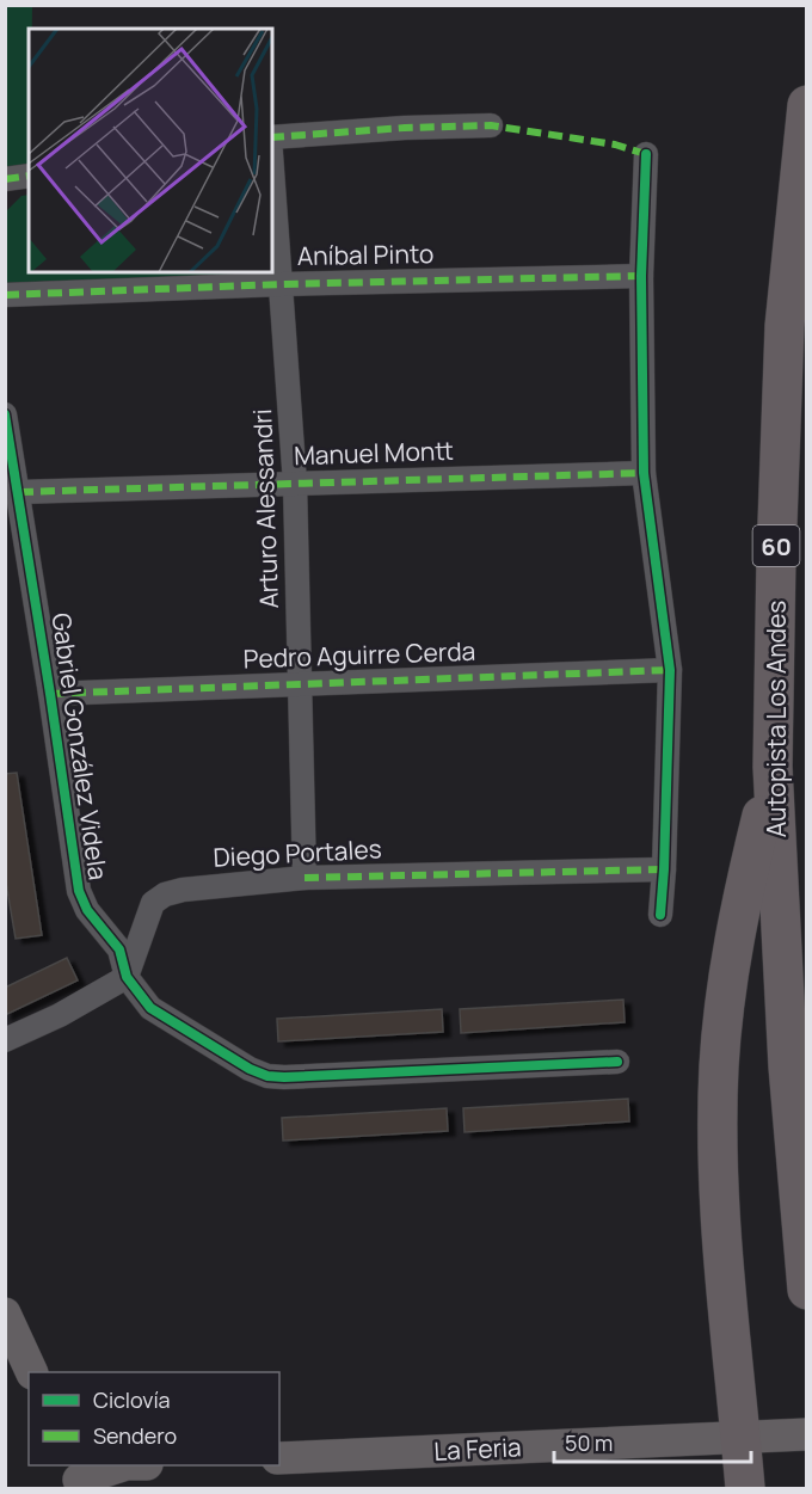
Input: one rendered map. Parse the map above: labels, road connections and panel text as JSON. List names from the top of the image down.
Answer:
{
  "streets": {
    "highway": ["60", "Autopista Los Andes"],
    "main road": ["La Feria"],
    "street": [
      "Aníbal Pinto",
      "Manuel Montt",
      "Arturo Alessandri",
      "Pedro Aguirre Cerda",
      "Gabriel González Videla",
      "Diego Portales"
    ]
  },
  "crossings": [
    ["Aníbal Pinto", "Arturo Alessandri"],
    ["Manuel Montt", "Arturo Alessandri"],
    ["Manuel Montt", "Gabriel González Videla"],
    ["Arturo Alessandri", "Pedro Aguirre Cerda"],
    ["Arturo Alessandri", "Diego Portales"],
    ["Pedro Aguirre Cerda", "Gabriel González Videla"],
    ["Gabriel González Videla", "Diego Portales"]
  ],
  "legend": ["Ciclovía", "Sendero"],
  "scale_bar": "50 m"
}
